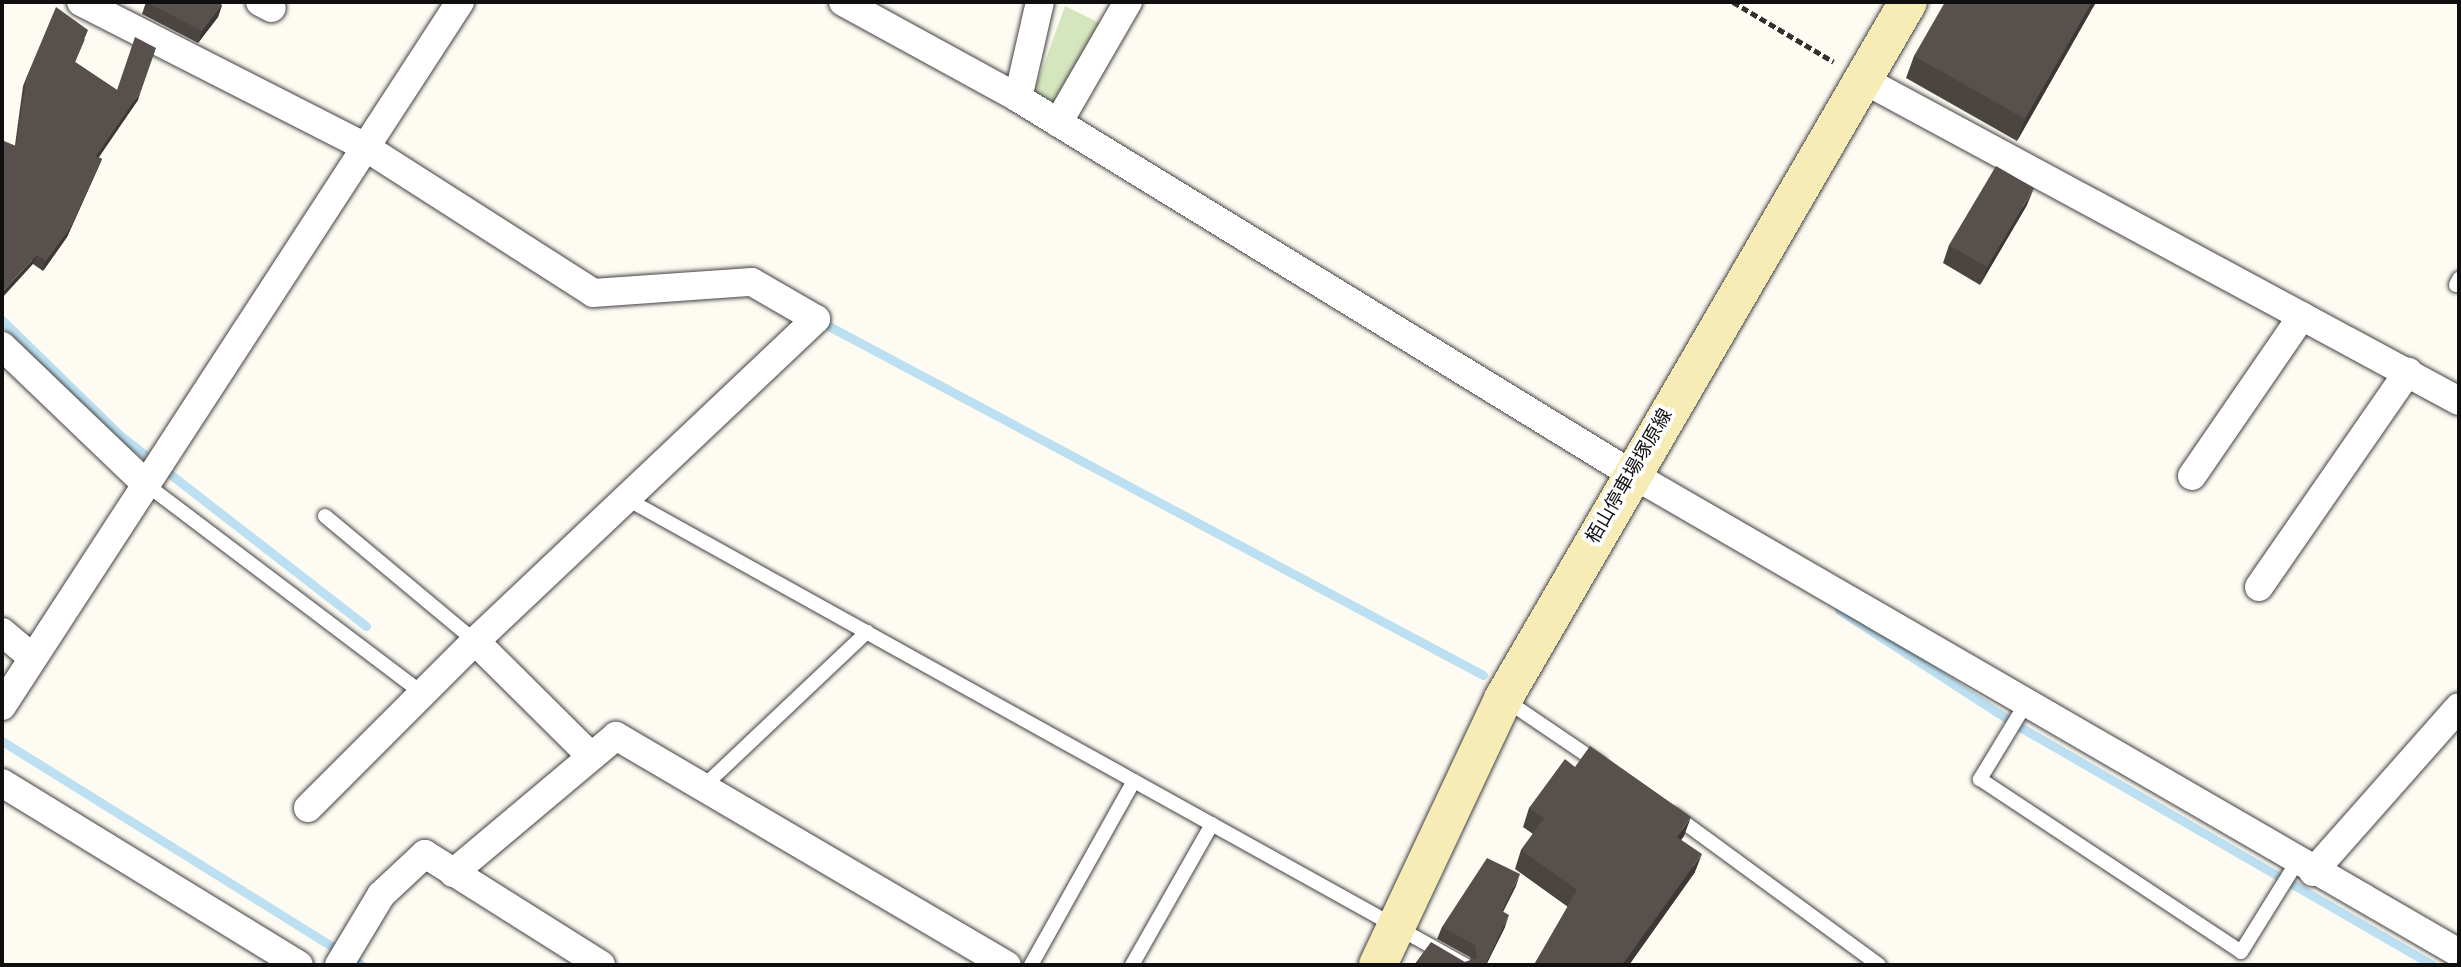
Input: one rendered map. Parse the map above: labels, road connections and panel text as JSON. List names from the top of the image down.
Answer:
{
  "streets": {
    "main road": ["栢山停車場塚原線"]
  }
}
